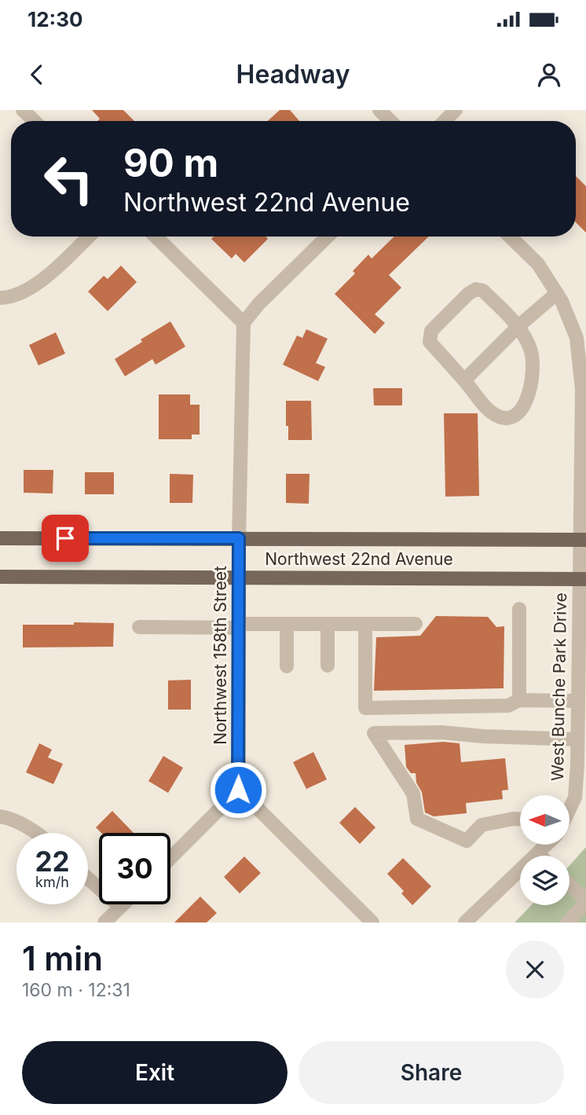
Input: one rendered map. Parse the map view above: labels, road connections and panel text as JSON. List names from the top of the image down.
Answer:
{
  "streets": {
    "main road": ["Northwest 22nd Avenue"],
    "street": ["Northwest 158th Street", "West Bunche Park Drive"]
  },
  "crossings": [
    ["Northwest 22nd Avenue", "Northwest 158th Street"],
    ["Northwest 22nd Avenue", "West Bunche Park Drive"]
  ],
  "north": "left",
  "page": {
    "status": "12:30",
    "header": "Headway",
    "turn": ["90 m", "Northwest 22nd Avenue"],
    "speed": "22 km/h",
    "limit": "30",
    "heading": ["1 min", "160 m · 12:31"],
    "buttons": ["Exit", "Share"]
  }
}
